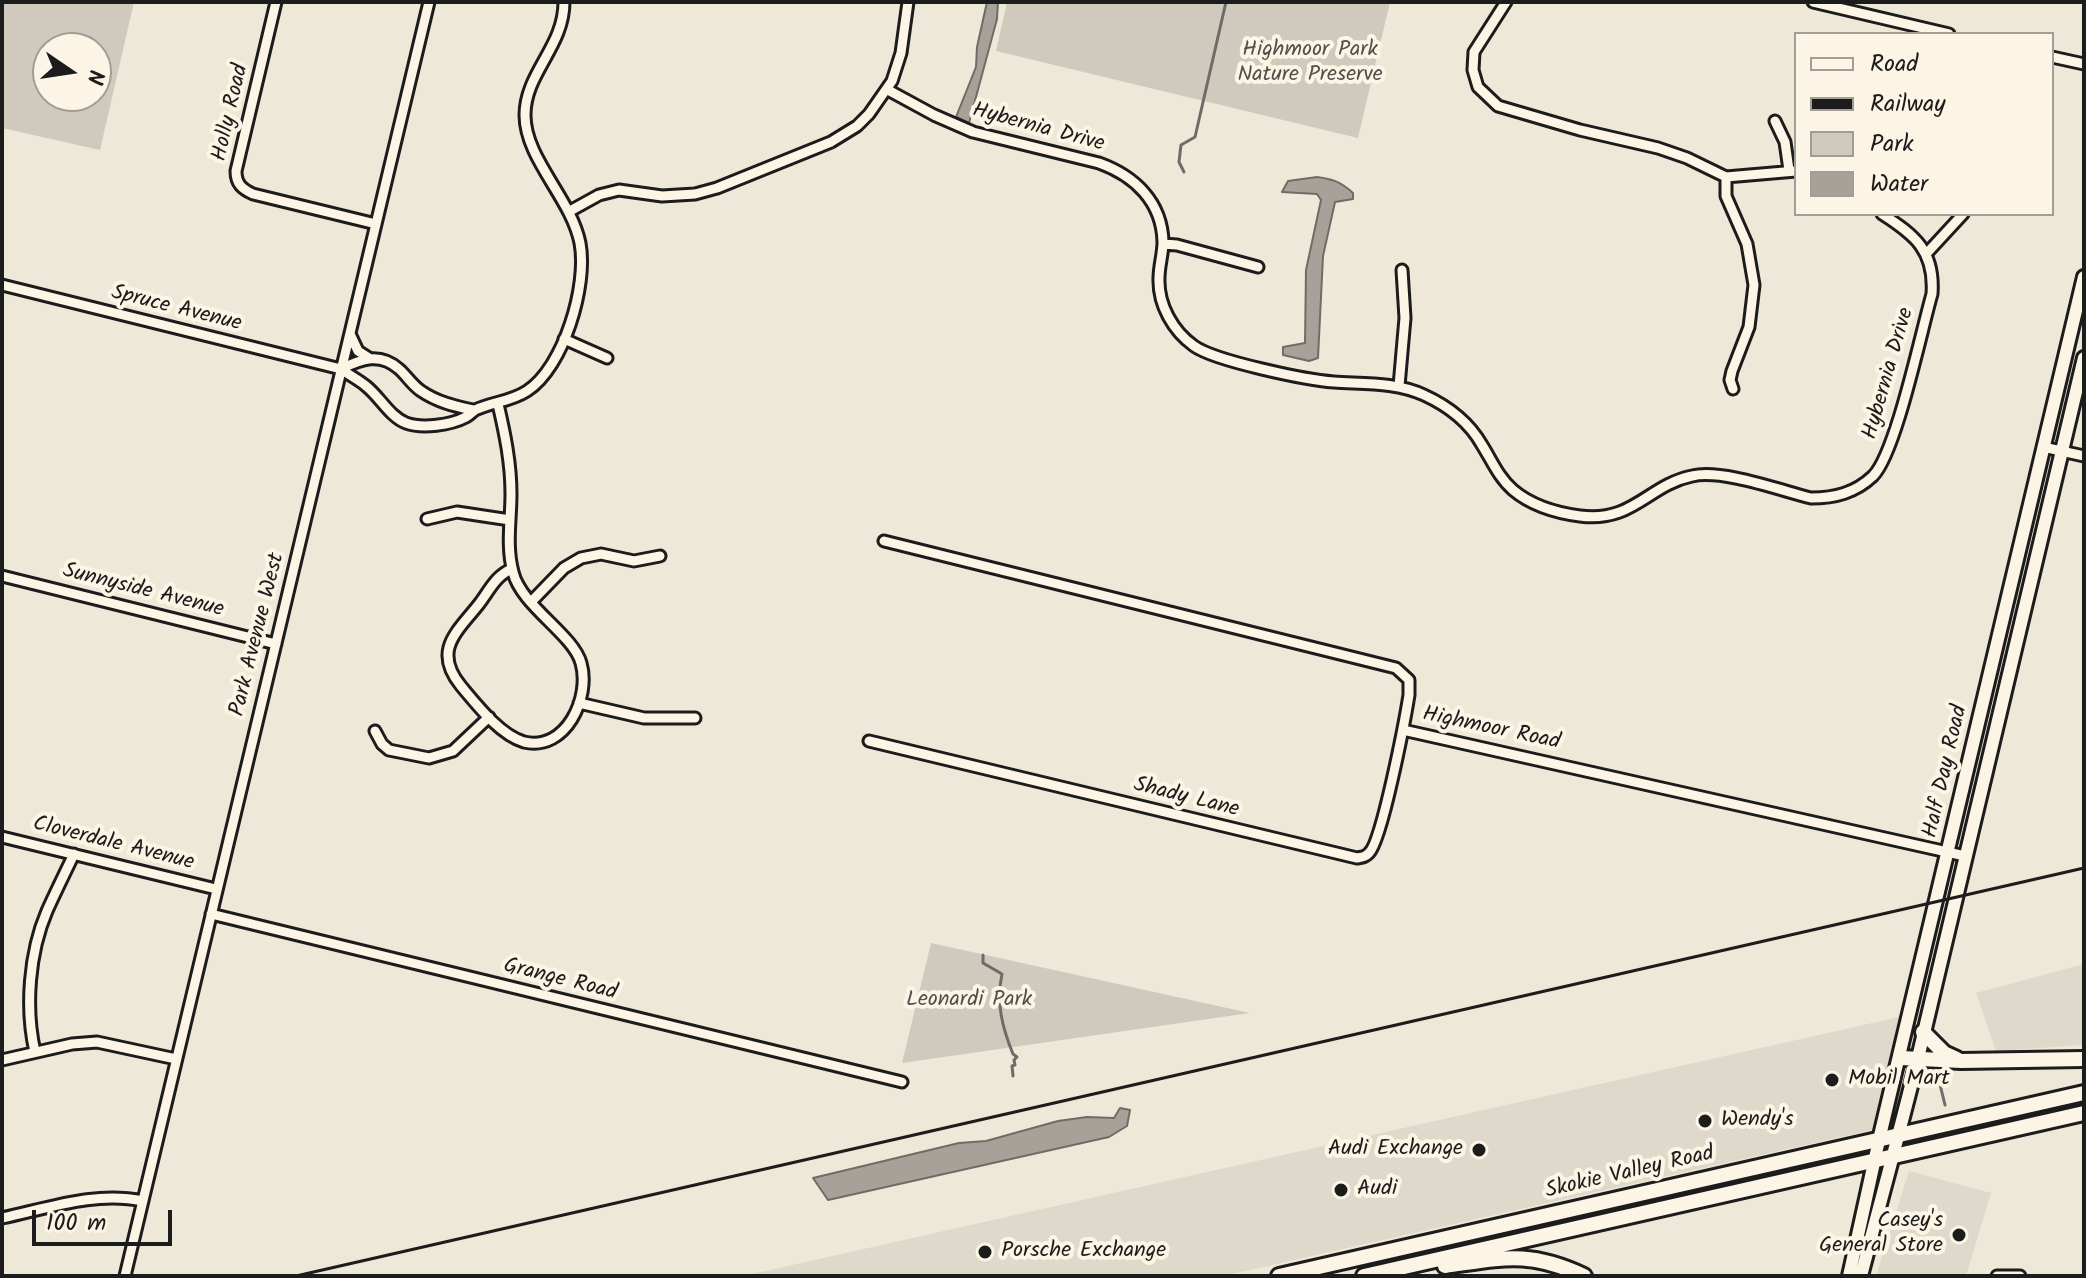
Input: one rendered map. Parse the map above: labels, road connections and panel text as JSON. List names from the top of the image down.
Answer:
{
  "streets": {
    "highway": ["Skokie Valley Road"],
    "main road": ["Half Day Road"],
    "street": [
      "Holly Road",
      "Hybernia Drive",
      "Spruce Avenue",
      "Sunnyside Avenue",
      "Park Avenue West",
      "Highmoor Road",
      "Shady Lane",
      "Cloverdale Avenue",
      "Grange Road"
    ]
  },
  "crossings": [
    ["Holly Road", "Park Avenue West"],
    ["Spruce Avenue", "Park Avenue West"],
    ["Sunnyside Avenue", "Park Avenue West"],
    ["Park Avenue West", "Cloverdale Avenue"],
    ["Park Avenue West", "Grange Road"],
    ["Highmoor Road", "Half Day Road"],
    ["Highmoor Road", "Shady Lane"],
    ["Half Day Road", "Skokie Valley Road"]
  ],
  "parks": ["Highmoor Park Nature Preserve", "Leonardi Park"],
  "places": [
    "Mobil Mart",
    "Wendy's",
    "Audi Exchange",
    "Audi",
    "Casey's General Store",
    "Porsche Exchange"
  ],
  "legend": [
    "Road",
    "Railway",
    "Park",
    "Water"
  ],
  "scale_bar": "100 m",
  "north": "right"
}
